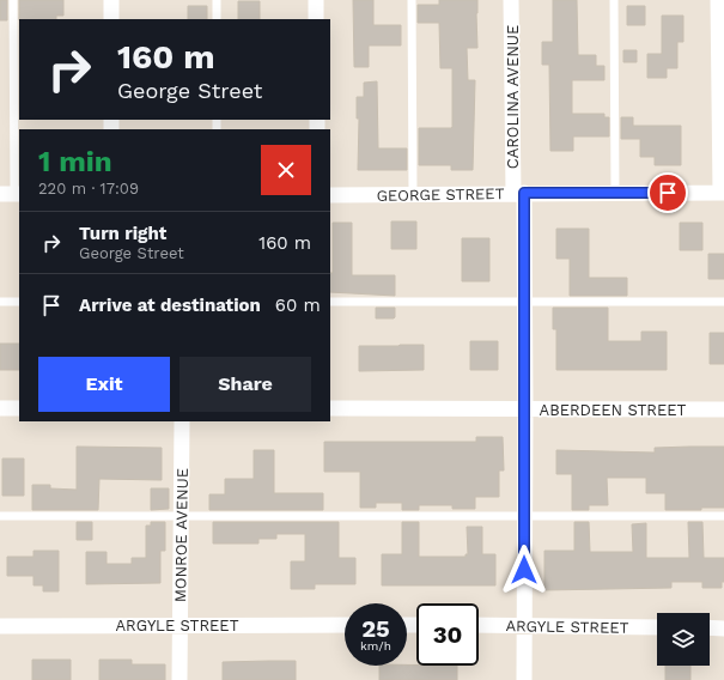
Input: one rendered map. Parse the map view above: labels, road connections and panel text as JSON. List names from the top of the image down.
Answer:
{
  "streets": {
    "street": [
      "CAROLINA AVENUE",
      "GEORGE STREET",
      "ABERDEEN STREET",
      "MONROE AVENUE",
      "ARGYLE STREET"
    ]
  },
  "crossings": [
    ["CAROLINA AVENUE", "GEORGE STREET"],
    ["CAROLINA AVENUE", "ABERDEEN STREET"],
    ["CAROLINA AVENUE", "ARGYLE STREET"],
    ["MONROE AVENUE", "ARGYLE STREET"]
  ],
  "page": {
    "turn": ["160 m", "George Street"],
    "heading": ["1 min", "220 m · 17:09"],
    "list": [
      {
        "name": "Turn right",
        "note": "George Street",
        "value": "160 m"
      },
      {
        "name": "Arrive at destination",
        "value": "60 m"
      }
    ],
    "buttons": ["Exit", "Share"],
    "speed": "25 km/h",
    "limit": "30"
  }
}
